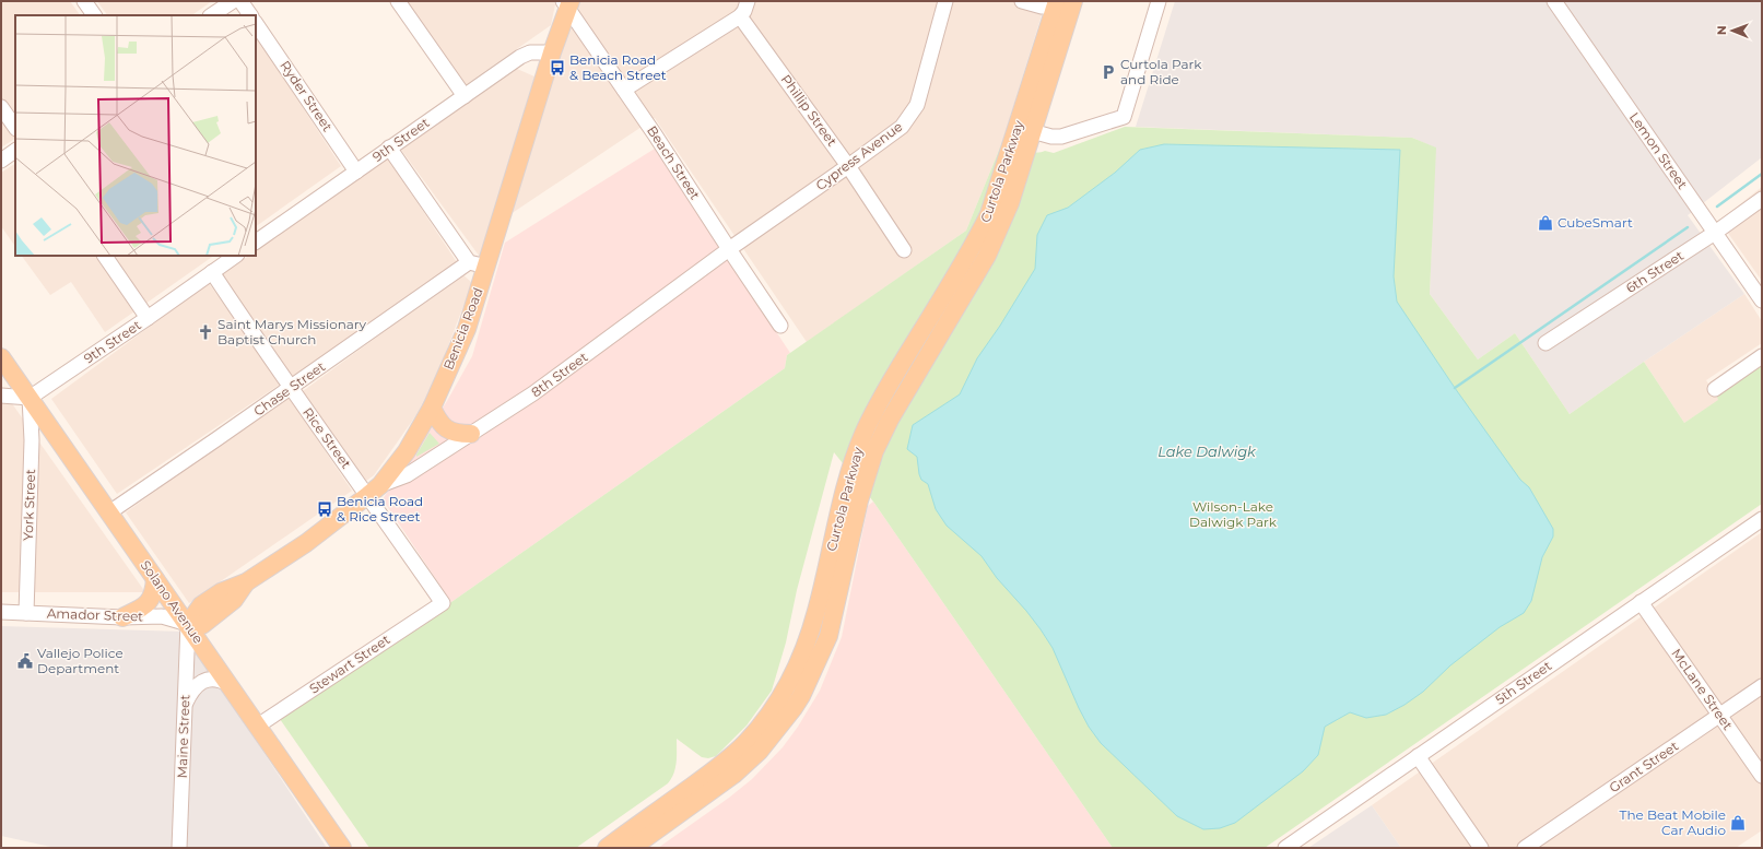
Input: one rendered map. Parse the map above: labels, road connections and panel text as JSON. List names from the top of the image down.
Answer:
{
  "streets": {
    "main road": ["Curtola Parkway", "Benicia Road", "Solano Avenue"],
    "street": [
      "Ryder Street",
      "Phillip Street",
      "9th Street",
      "Lemon Street",
      "Cypress Avenue",
      "Beach Street",
      "6th Street",
      "8th Street",
      "Chase Street",
      "Rice Street",
      "York Street",
      "Amador Street",
      "Stewart Street",
      "5th Street",
      "McLane Street",
      "Maine Street",
      "Grant Street"
    ]
  },
  "crossings": [
    ["Ryder Street", "9th Street"],
    ["Phillip Street", "Cypress Avenue"],
    ["9th Street", "Benicia Road"],
    ["9th Street", "Rice Street"],
    ["9th Street", "York Street"],
    ["9th Street", "Solano Avenue"],
    ["Lemon Street", "6th Street"],
    ["Cypress Avenue", "Beach Street"],
    ["Cypress Avenue", "8th Street"],
    ["Beach Street", "Benicia Road"],
    ["Beach Street", "8th Street"],
    ["Benicia Road", "8th Street"],
    ["Benicia Road", "Rice Street"],
    ["Benicia Road", "Solano Avenue"],
    ["Benicia Road", "Amador Street"],
    ["Benicia Road", "Maine Street"],
    ["8th Street", "Rice Street"],
    ["Chase Street", "Rice Street"],
    ["Chase Street", "Solano Avenue"],
    ["Rice Street", "Stewart Street"],
    ["York Street", "Solano Avenue"],
    ["York Street", "Amador Street"],
    ["Solano Avenue", "Amador Street"],
    ["Solano Avenue", "Stewart Street"],
    ["Solano Avenue", "Maine Street"],
    ["Amador Street", "Maine Street"],
    ["5th Street", "McLane Street"],
    ["McLane Street", "Grant Street"]
  ],
  "water": ["Lake Dalwigk"],
  "parks": ["Wilson-Lake Dalwigk Park"],
  "places": {
    "bus stop": ["Benicia Road & Beach Street", "Benicia Road & Rice Street"],
    "parking": ["Curtola Park and Ride"],
    "shop": ["CubeSmart", "The Beat Mobile Car Audio"],
    "church": ["Saint Marys Missionary Baptist Church"],
    "public building": ["Vallejo Police Department"]
  },
  "north": "left"
}
